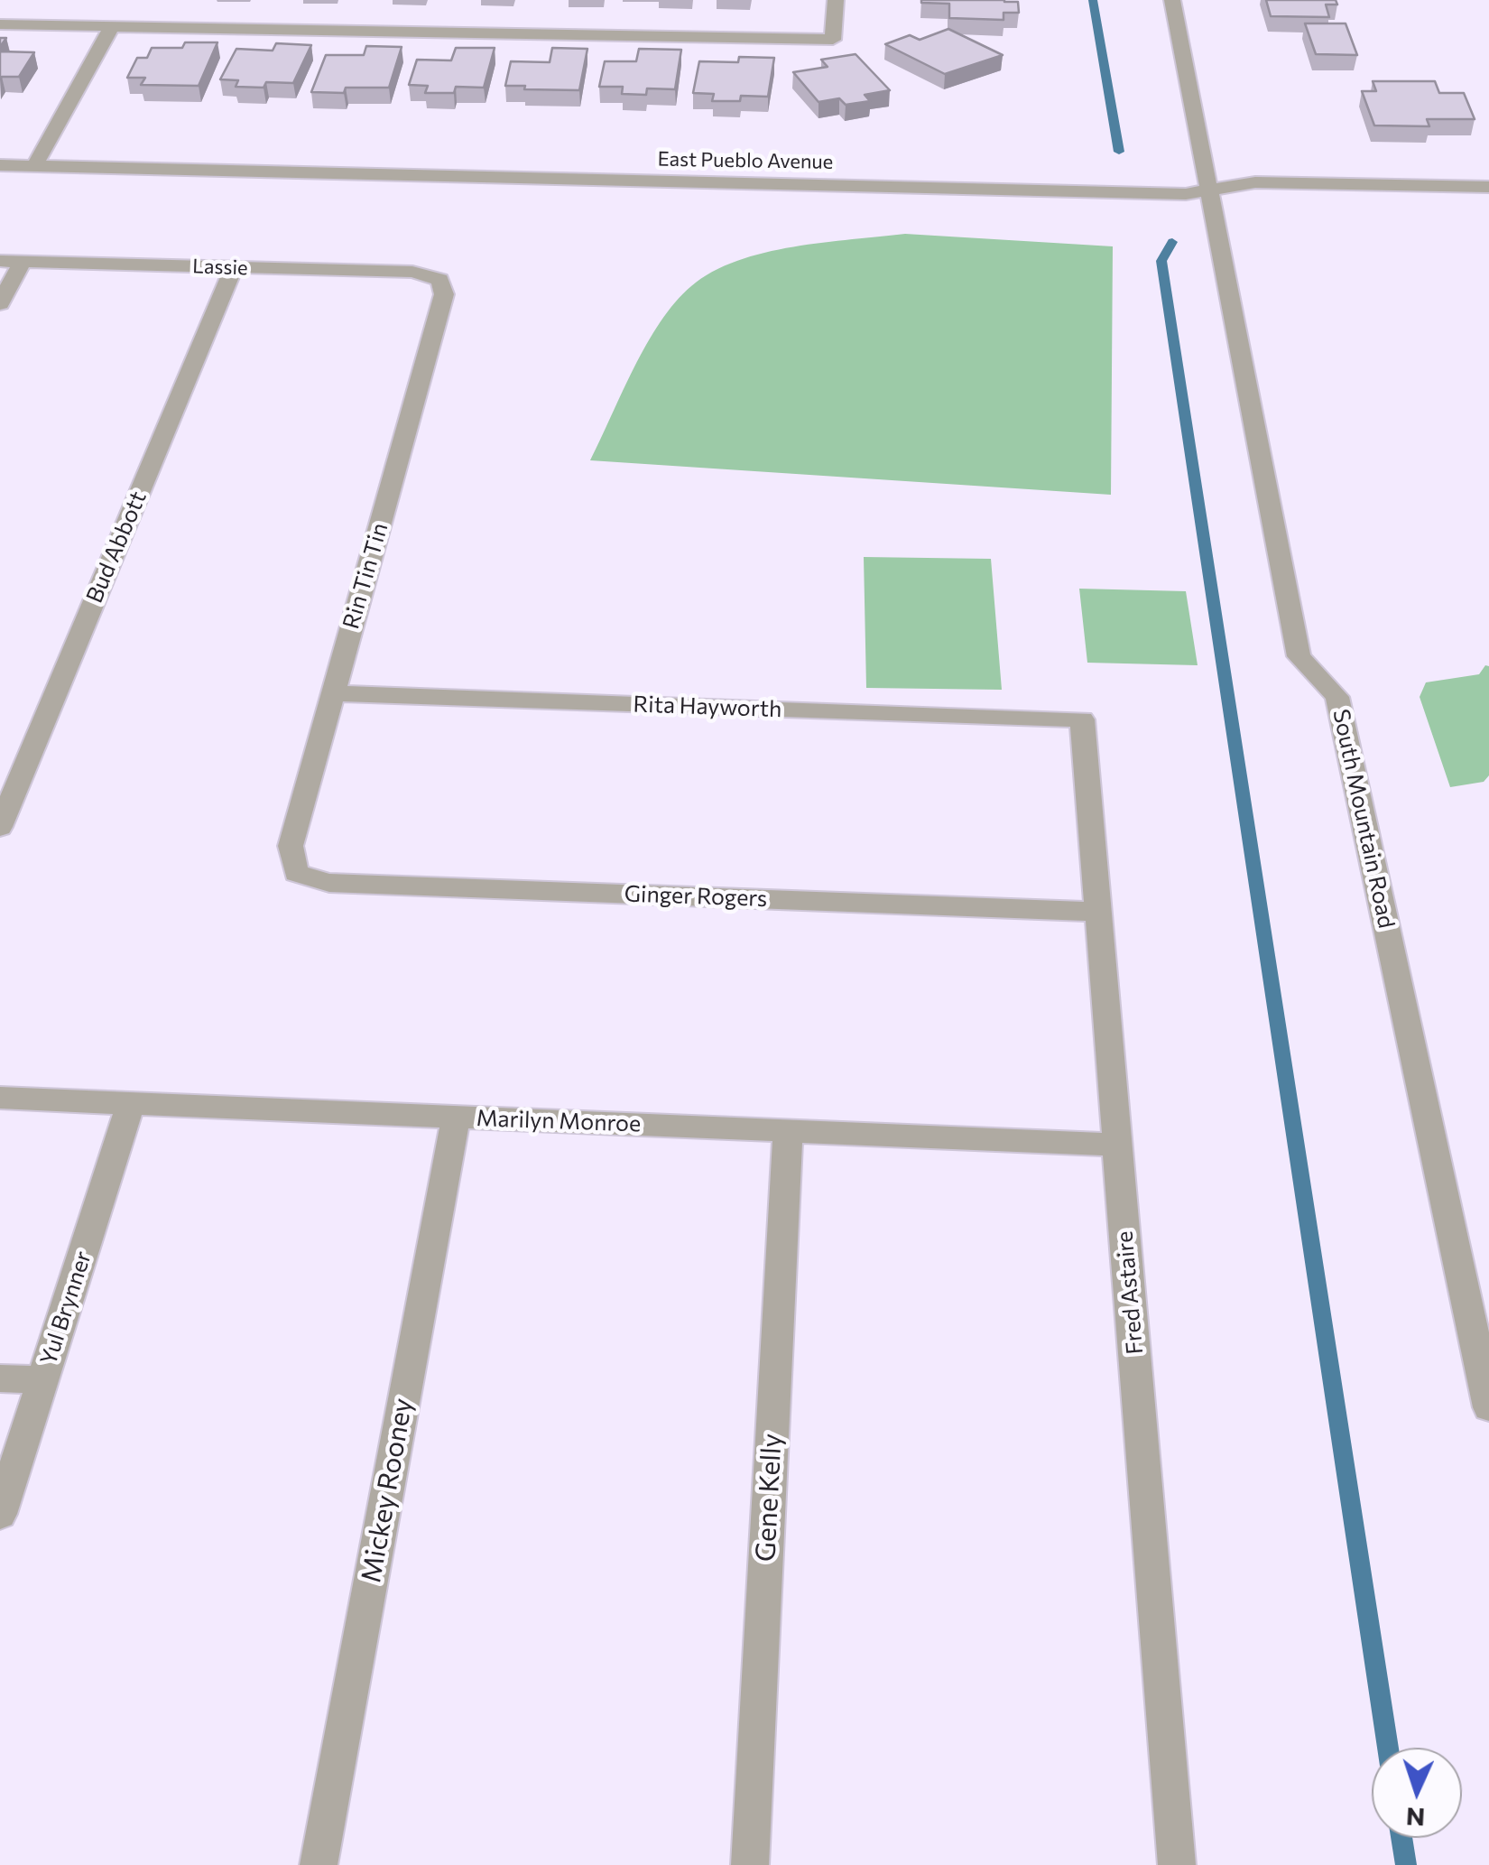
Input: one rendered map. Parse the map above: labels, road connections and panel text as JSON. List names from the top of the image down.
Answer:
{
  "streets": {
    "street": [
      "East Pueblo Avenue",
      "Lassie",
      "Bud Abbott",
      "Rin Tin Tin",
      "Rita Hayworth",
      "South Mountain Road",
      "Ginger Rogers",
      "Marilyn Monroe",
      "Fred Astaire",
      "Yul Brynner",
      "Mickey Rooney",
      "Gene Kelly"
    ]
  },
  "crossings": [
    ["East Pueblo Avenue", "South Mountain Road"],
    ["Lassie", "Bud Abbott"],
    ["Lassie", "Rin Tin Tin"],
    ["Rin Tin Tin", "Rita Hayworth"],
    ["Rin Tin Tin", "Ginger Rogers"],
    ["Rita Hayworth", "Fred Astaire"],
    ["Ginger Rogers", "Fred Astaire"],
    ["Marilyn Monroe", "Fred Astaire"],
    ["Marilyn Monroe", "Yul Brynner"],
    ["Marilyn Monroe", "Mickey Rooney"],
    ["Marilyn Monroe", "Gene Kelly"]
  ],
  "north": "bottom"
}
